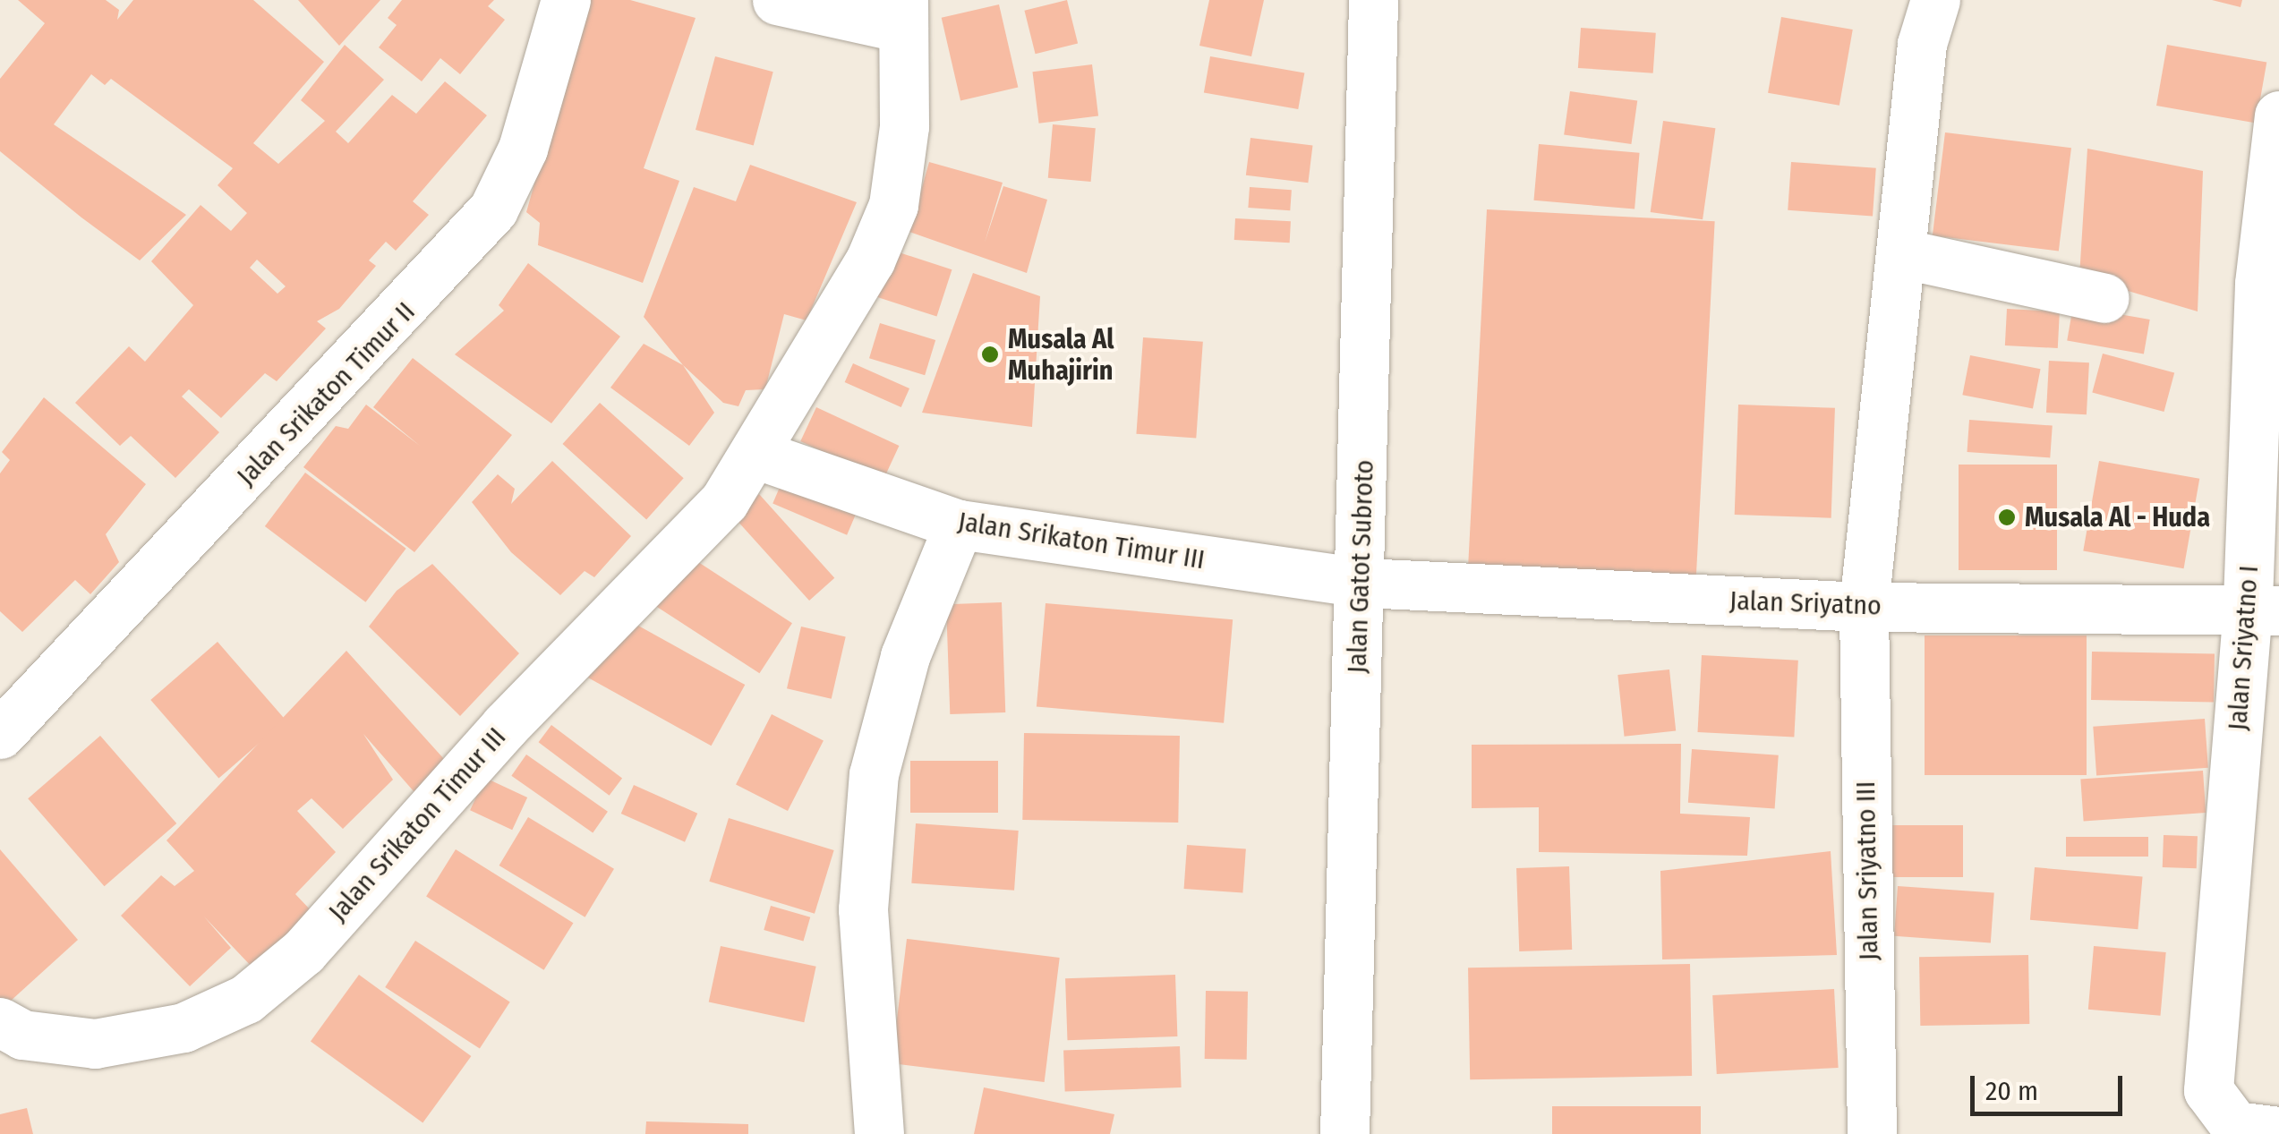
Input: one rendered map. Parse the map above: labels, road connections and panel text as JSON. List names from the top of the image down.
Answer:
{
  "streets": {
    "street": [
      "Jalan Srikaton Timur II",
      "Jalan Srikaton Timur III",
      "Jalan Gatot Subroto",
      "Jalan Sriyatno",
      "Jalan Sriyatno I",
      "Jalan Sriyatno III"
    ]
  },
  "crossings": [
    ["Jalan Srikaton Timur III", "Jalan Gatot Subroto"],
    ["Jalan Srikaton Timur III", "Jalan Sriyatno"],
    ["Jalan Gatot Subroto", "Jalan Sriyatno"],
    ["Jalan Sriyatno", "Jalan Sriyatno I"],
    ["Jalan Sriyatno", "Jalan Sriyatno III"]
  ],
  "places": ["Musala Al Muhajirin", "Musala Al - Huda"],
  "scale_bar": "20 m"
}
